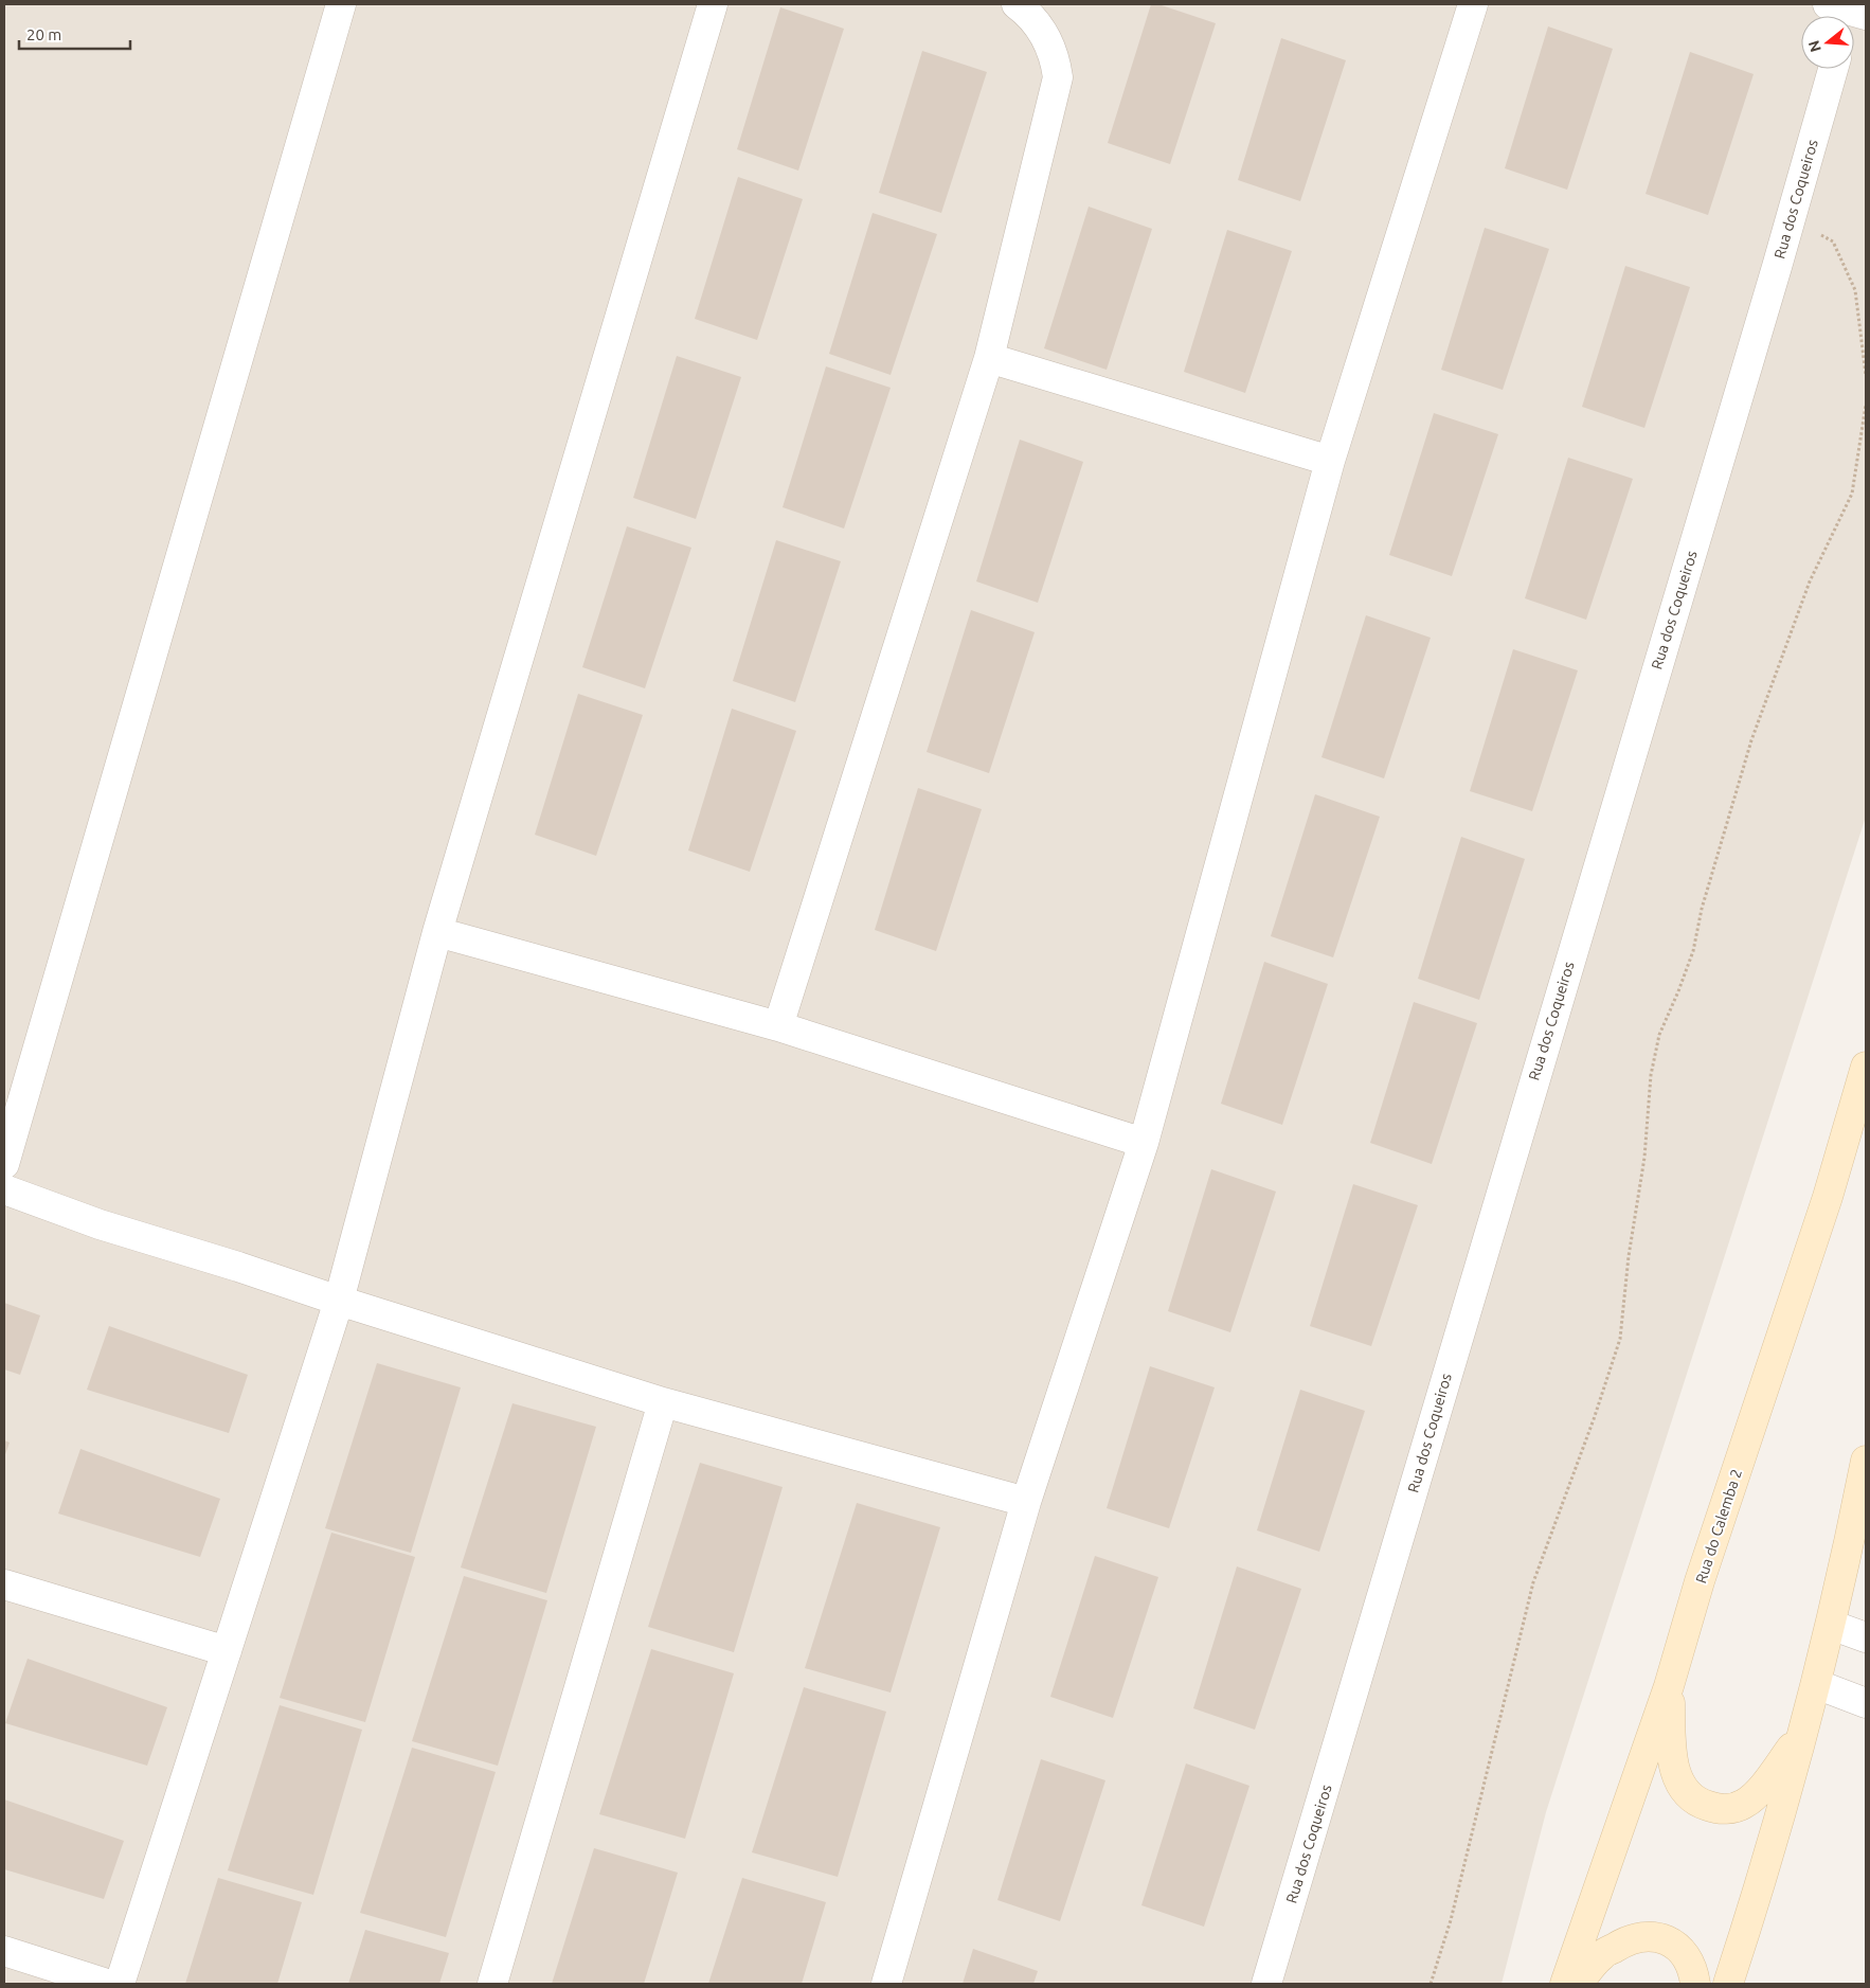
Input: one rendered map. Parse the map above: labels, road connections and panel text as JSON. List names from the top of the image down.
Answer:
{
  "streets": {
    "main road": ["Rua do Calemba 2"],
    "street": ["Rua dos Coqueiros"]
  },
  "scale_bar": "20 m",
  "north": "left"
}
